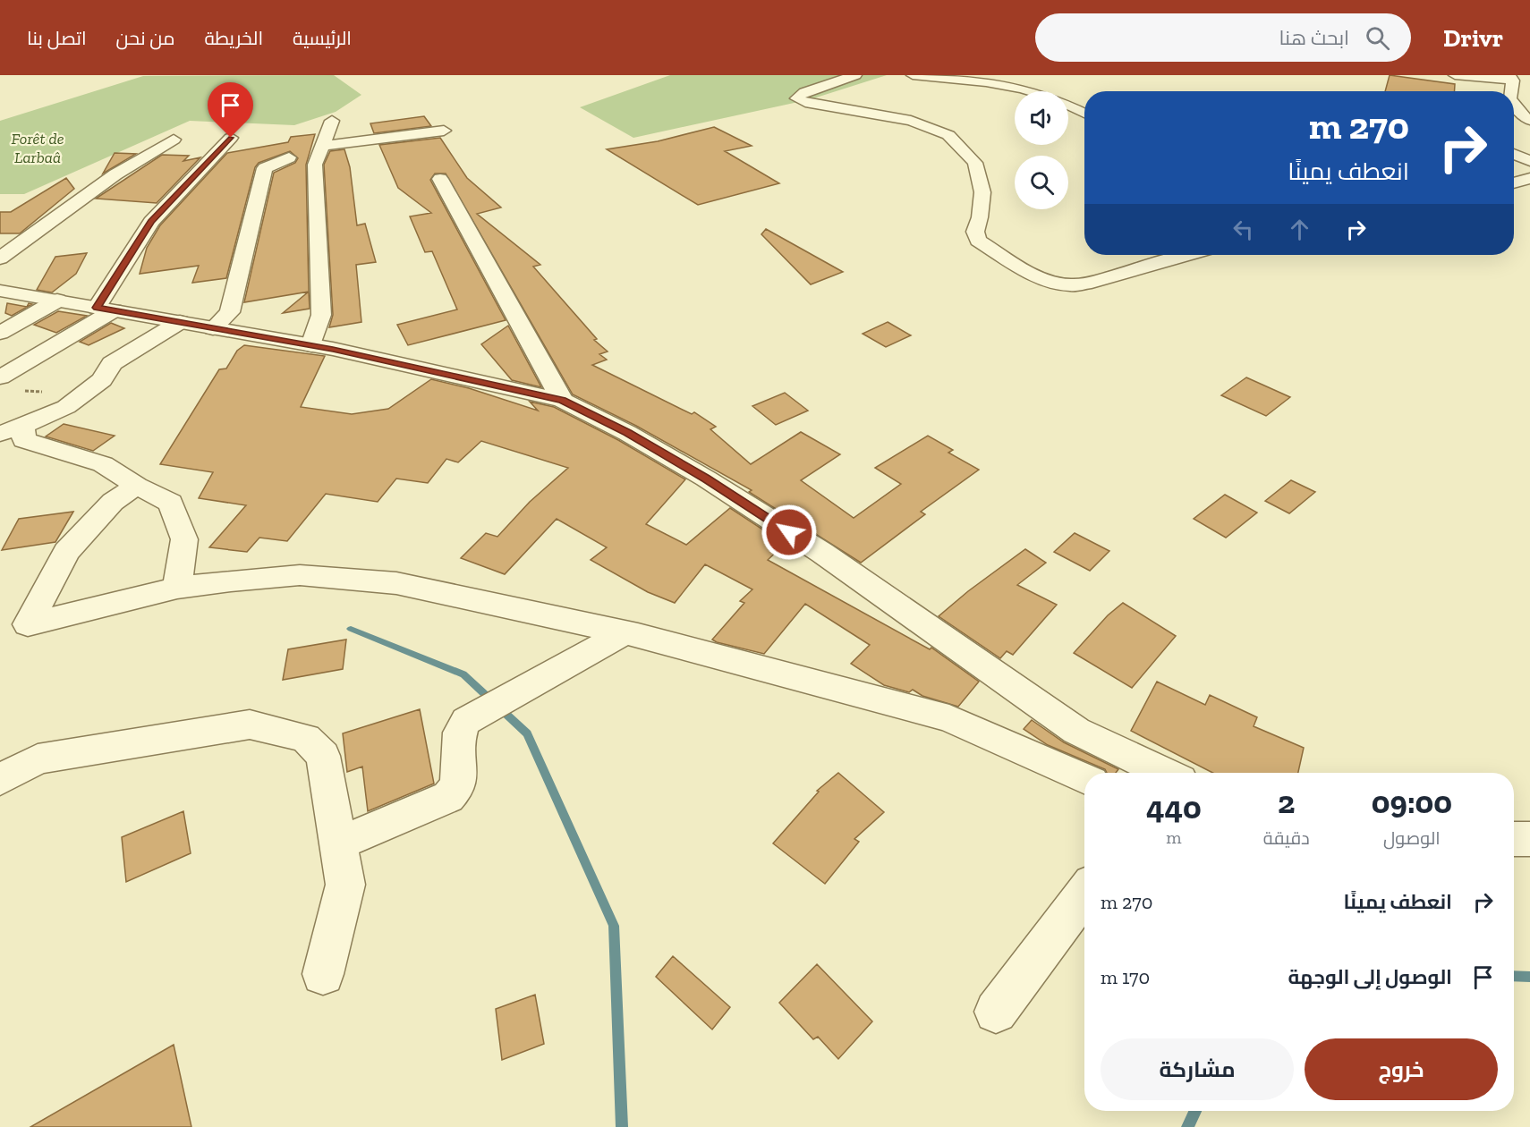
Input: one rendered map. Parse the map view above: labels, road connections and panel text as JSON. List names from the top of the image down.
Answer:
{
  "parks": ["Forêt de Larbaâ"],
  "page": {
    "header": "Drivr",
    "search": "ابحث هنا",
    "nav": [
      "الرئيسية",
      "الخريطة",
      "من نحن",
      "اتصل بنا"
    ],
    "turn": ["270 m", "انعطف يمينًا"],
    "eta": [
      "09:00",
      "الوصول",
      "2",
      "دقيقة",
      "440",
      "m"
    ],
    "list": [
      {
        "name": "انعطف يمينًا",
        "value": "270 m"
      },
      {
        "name": "الوصول إلى الوجهة",
        "value": "170 m"
      }
    ],
    "buttons": ["خروج", "مشاركة"]
  }
}
